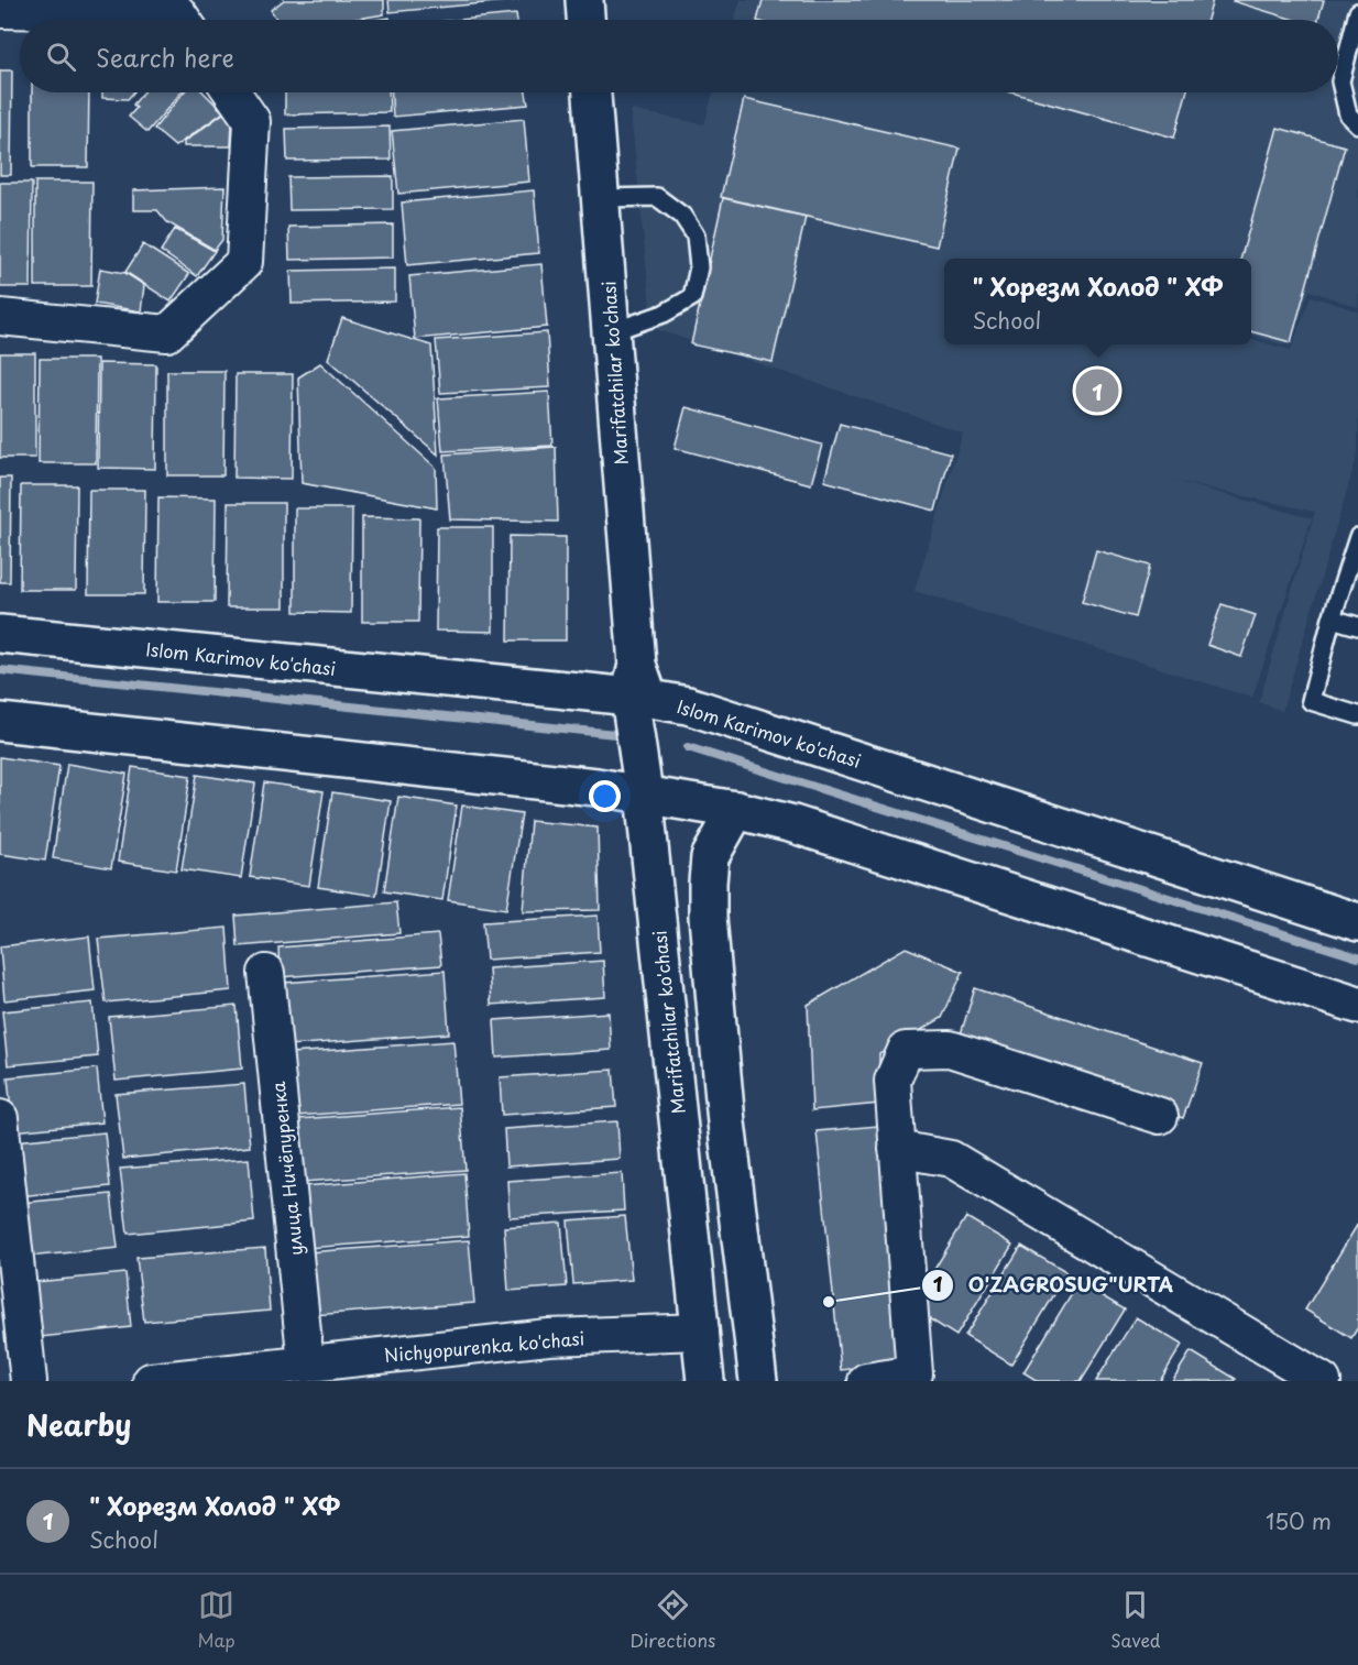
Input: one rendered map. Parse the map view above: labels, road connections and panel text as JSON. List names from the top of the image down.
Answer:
{
  "streets": {
    "main road": ["Marifatchilar ko'chasi", "Islom Karimov ko'chasi"],
    "street": ["улица Ничёпуренка", "Nichyopurenka ko'chasi"]
  },
  "crossings": [
    ["Marifatchilar ko'chasi", "Islom Karimov ko'chasi"],
    ["Marifatchilar ko'chasi", "Nichyopurenka ko'chasi"],
    ["улица Ничёпуренка", "Nichyopurenka ko'chasi"]
  ],
  "places": ["O'ZAGROSUG\"URTA"],
  "page": {
    "search": "Search here",
    "popup": ["\" Хорезм Холод \" ХФ", "School"],
    "pins": "1",
    "heading": "Nearby",
    "list": [
      {
        "mark": "1",
        "name": "\" Хорезм Холод \" ХФ",
        "note": "School",
        "value": "150 m"
      }
    ],
    "nav": ["Map", "Directions", "Saved"]
  }
}
